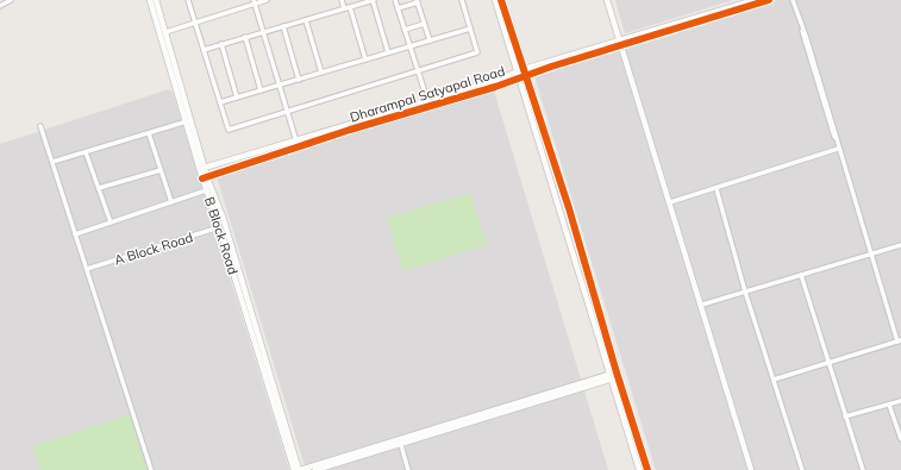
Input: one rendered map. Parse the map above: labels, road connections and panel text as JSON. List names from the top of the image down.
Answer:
{
  "streets": {
    "street": ["Dharampal Satyapal Road", "B Block Road", "A Block Road"]
  },
  "crossings": [
    ["Dharampal Satyapal Road", "B Block Road"],
    ["B Block Road", "A Block Road"]
  ]
}
